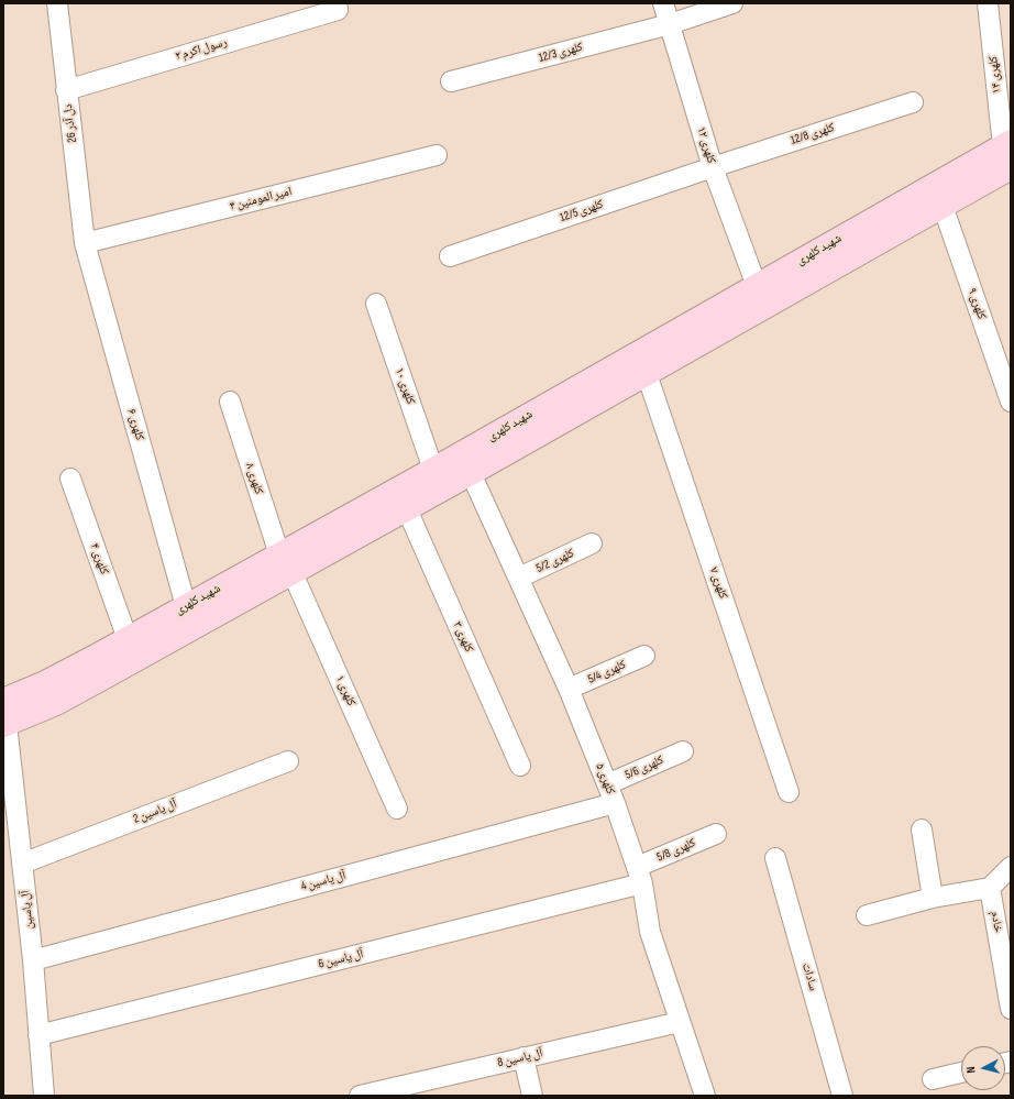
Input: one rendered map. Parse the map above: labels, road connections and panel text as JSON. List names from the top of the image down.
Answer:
{
  "streets": {
    "main road": ["شهید کلهری"],
    "street": [
      "رسول اکرم ۲",
      "کلهری 12/3",
      "کلهری ۱۴",
      "دل آذر 26",
      "کلهری 12/8",
      "کلهری ۱۲",
      "امیر المومنین ۴",
      "کلهری 12/5",
      "کلهری ۹",
      "کلهری ۱۰",
      "کلهری ۶",
      "کلهری ۸",
      "کلهری ۴",
      "کلهری 5/2",
      "کلهری ۷",
      "کلهری ۳",
      "کلهری 5/4",
      "کلهری ۱",
      "کلهری 5/6",
      "کلهری ۵",
      "آل یاسین 2",
      "کلهری 5/8",
      "آل یاسین 4",
      "آل یاسین",
      "خادم",
      "آل یاسین 6",
      "سادات",
      "آل یاسین 8"
    ]
  },
  "crossings": [
    ["رسول اکرم ۲", "دل آذر 26"],
    ["کلهری 12/3", "کلهری ۱۲"],
    ["کلهری ۱۴", "شهید کلهری"],
    ["دل آذر 26", "امیر المومنین ۴"],
    ["دل آذر 26", "کلهری ۶"],
    ["کلهری 12/8", "کلهری ۱۲"],
    ["کلهری 12/8", "کلهری 12/5"],
    ["کلهری ۱۲", "کلهری 12/5"],
    ["کلهری ۱۲", "شهید کلهری"],
    ["امیر المومنین ۴", "کلهری ۶"],
    ["شهید کلهری", "کلهری ۹"],
    ["شهید کلهری", "کلهری ۱۰"],
    ["شهید کلهری", "کلهری ۶"],
    ["شهید کلهری", "کلهری ۸"],
    ["شهید کلهری", "کلهری ۴"],
    ["شهید کلهری", "کلهری ۷"],
    ["شهید کلهری", "کلهری ۳"],
    ["شهید کلهری", "کلهری ۱"],
    ["شهید کلهری", "کلهری ۵"],
    ["شهید کلهری", "آل یاسین"],
    ["کلهری ۸", "کلهری ۱"],
    ["کلهری 5/2", "کلهری ۵"],
    ["کلهری 5/4", "کلهری ۵"],
    ["کلهری 5/6", "کلهری ۵"],
    ["کلهری ۵", "کلهری 5/8"],
    ["کلهری ۵", "آل یاسین 4"],
    ["کلهری ۵", "آل یاسین 6"],
    ["کلهری ۵", "آل یاسین 8"],
    ["آل یاسین 2", "آل یاسین"],
    ["کلهری 5/8", "آل یاسین 6"],
    ["آل یاسین 4", "آل یاسین"],
    ["آل یاسین", "آل یاسین 6"]
  ],
  "north": "left"
}
